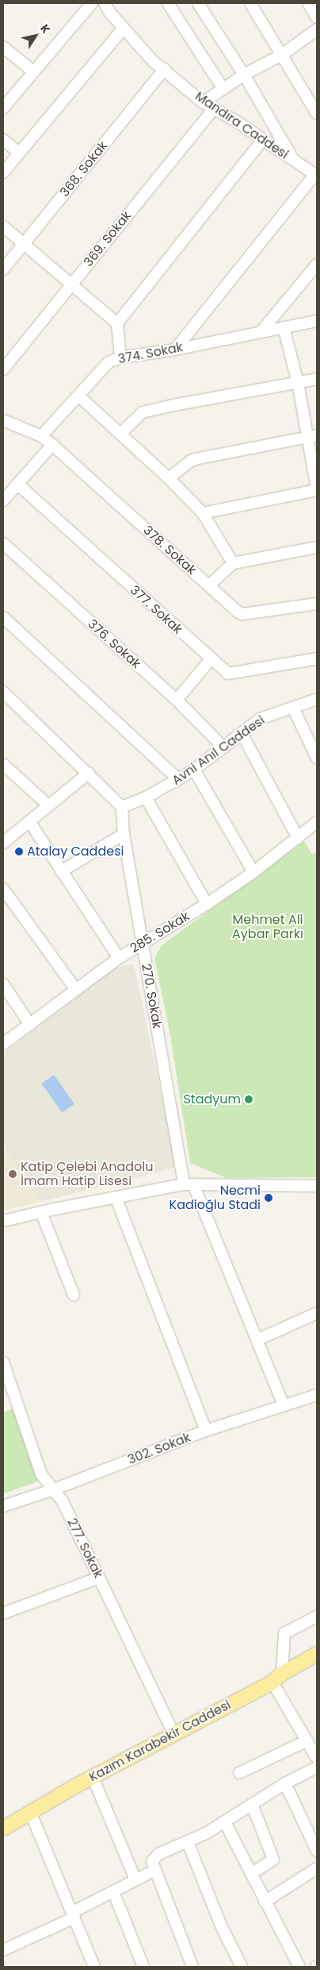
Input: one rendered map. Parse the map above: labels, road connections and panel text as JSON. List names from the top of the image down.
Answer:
{
  "streets": {
    "main road": ["Kazım Karabekir Caddesi"],
    "street": [
      "Mandıra Caddesi",
      "368. Sokak",
      "369. Sokak",
      "374. Sokak",
      "378. Sokak",
      "377. Sokak",
      "376. Sokak",
      "Avni Anıl Caddesi",
      "285. Sokak",
      "270. Sokak",
      "302. Sokak",
      "277. Sokak"
    ]
  },
  "crossings": [
    ["Mandıra Caddesi", "368. Sokak"],
    ["Mandıra Caddesi", "369. Sokak"],
    ["374. Sokak", "378. Sokak"],
    ["376. Sokak", "Avni Anıl Caddesi"],
    ["Avni Anıl Caddesi", "270. Sokak"],
    ["285. Sokak", "270. Sokak"],
    ["270. Sokak", "302. Sokak"],
    ["302. Sokak", "277. Sokak"],
    ["277. Sokak", "Kazım Karabekir Caddesi"]
  ],
  "parks": ["Mehmet Ali Aybar Parkı"],
  "places": [
    "Atalay Caddesi",
    "Stadyum",
    "Katip Çelebi Anadolu İmam Hatip Lisesi",
    "Necmi Kadioğlu Stadi"
  ],
  "north": "top right"
}
